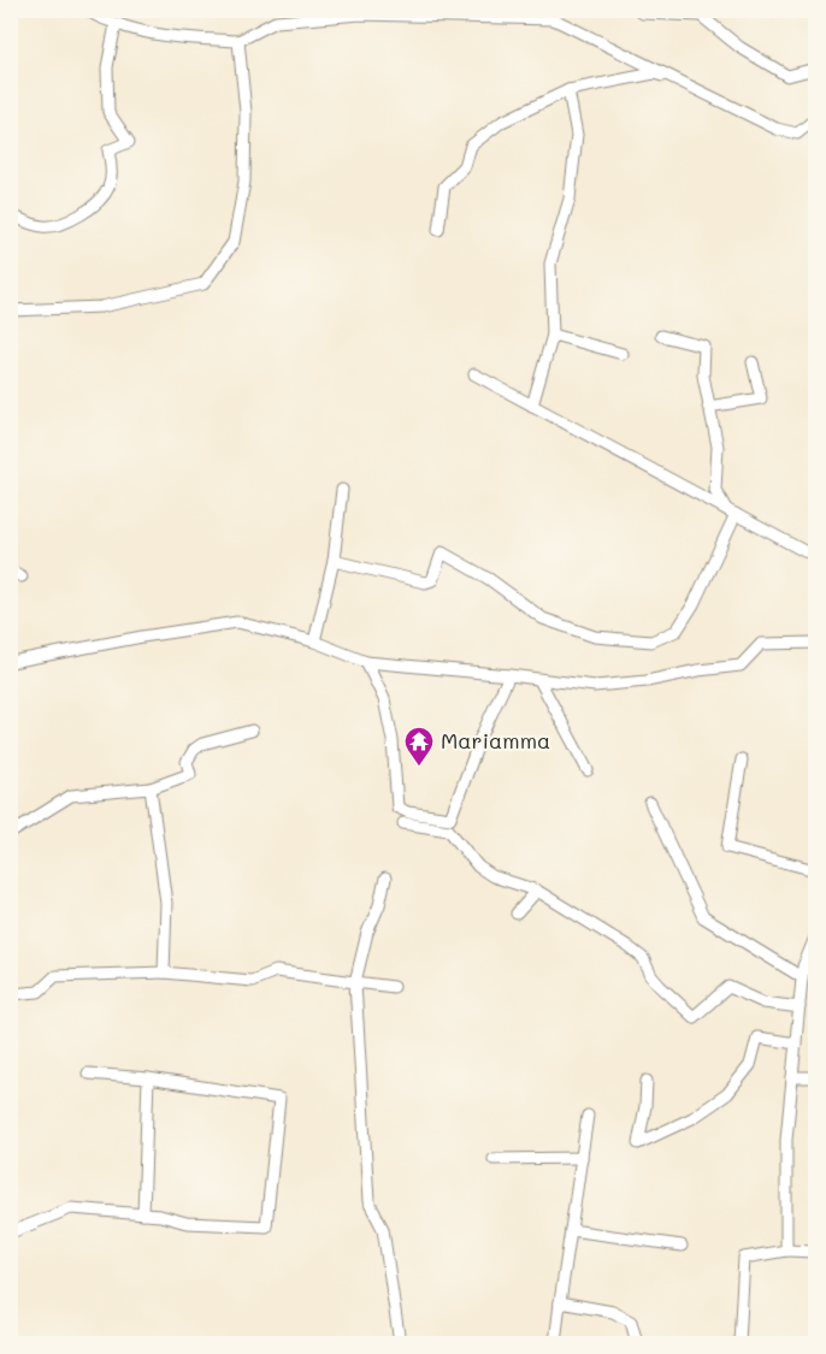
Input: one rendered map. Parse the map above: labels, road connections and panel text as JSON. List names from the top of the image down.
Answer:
{
  "places": {
    "temple": ["Mariamma"]
  }
}
